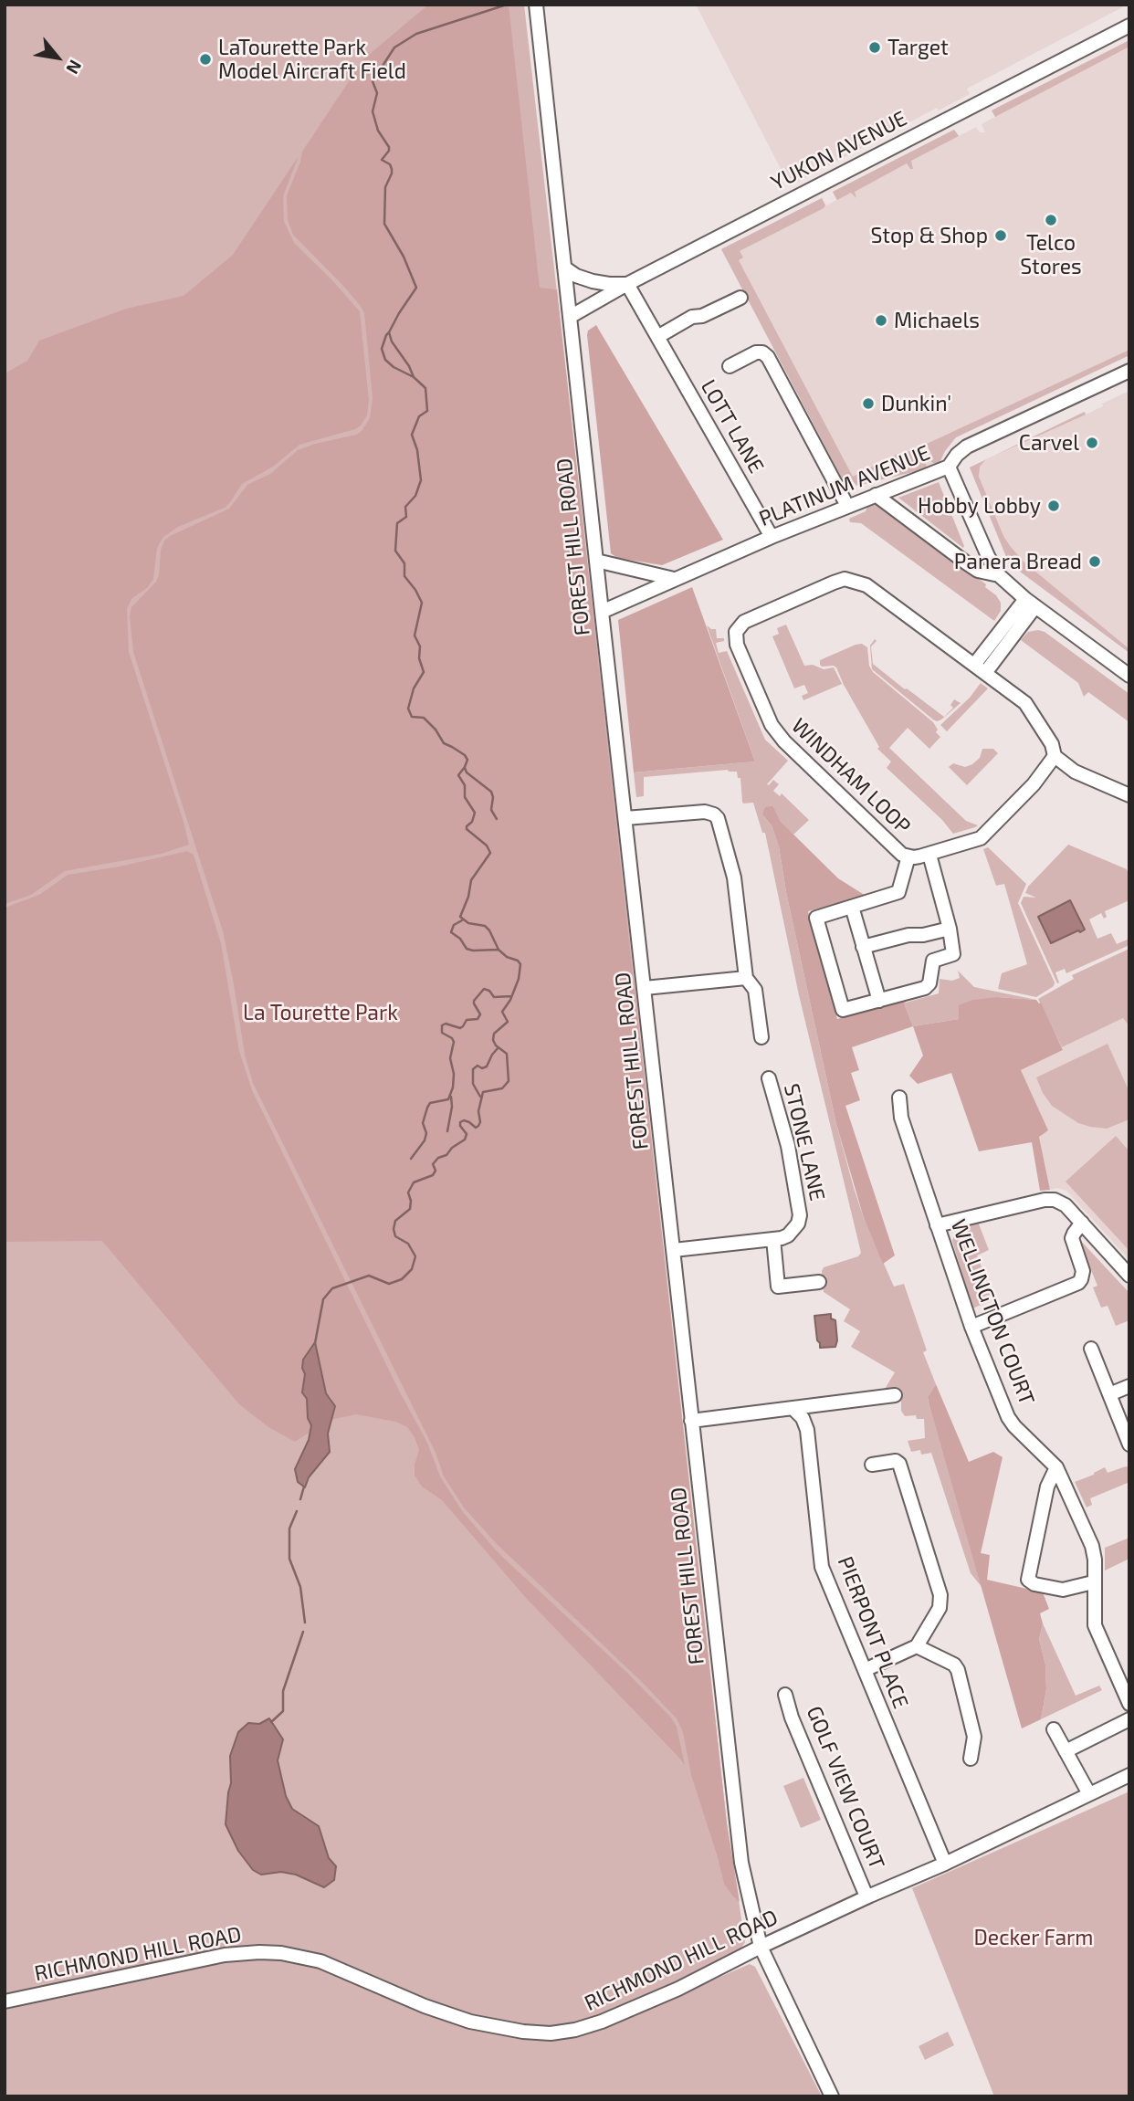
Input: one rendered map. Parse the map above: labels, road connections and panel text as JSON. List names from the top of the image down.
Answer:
{
  "streets": {
    "street": [
      "YUKON AVENUE",
      "LOTT LANE",
      "PLATINUM AVENUE",
      "FOREST HILL ROAD",
      "WINDHAM LOOP",
      "STONE LANE",
      "WELLINGTON COURT",
      "PIERPONT PLACE",
      "GOLF VIEW COURT",
      "RICHMOND HILL ROAD"
    ]
  },
  "crossings": [
    ["YUKON AVENUE", "LOTT LANE"],
    ["YUKON AVENUE", "FOREST HILL ROAD"],
    ["LOTT LANE", "PLATINUM AVENUE"],
    ["PLATINUM AVENUE", "FOREST HILL ROAD"],
    ["FOREST HILL ROAD", "STONE LANE"],
    ["FOREST HILL ROAD", "RICHMOND HILL ROAD"],
    ["PIERPONT PLACE", "RICHMOND HILL ROAD"],
    ["GOLF VIEW COURT", "RICHMOND HILL ROAD"]
  ],
  "parks": ["La Tourette Park", "Decker Farm"],
  "places": [
    "Target",
    "LaTourette Park Model Aircraft Field",
    "Telco Stores",
    "Stop & Shop",
    "Michaels",
    "Dunkin'",
    "Carvel",
    "Hobby Lobby",
    "Panera Bread"
  ],
  "north": "bottom right"
}
